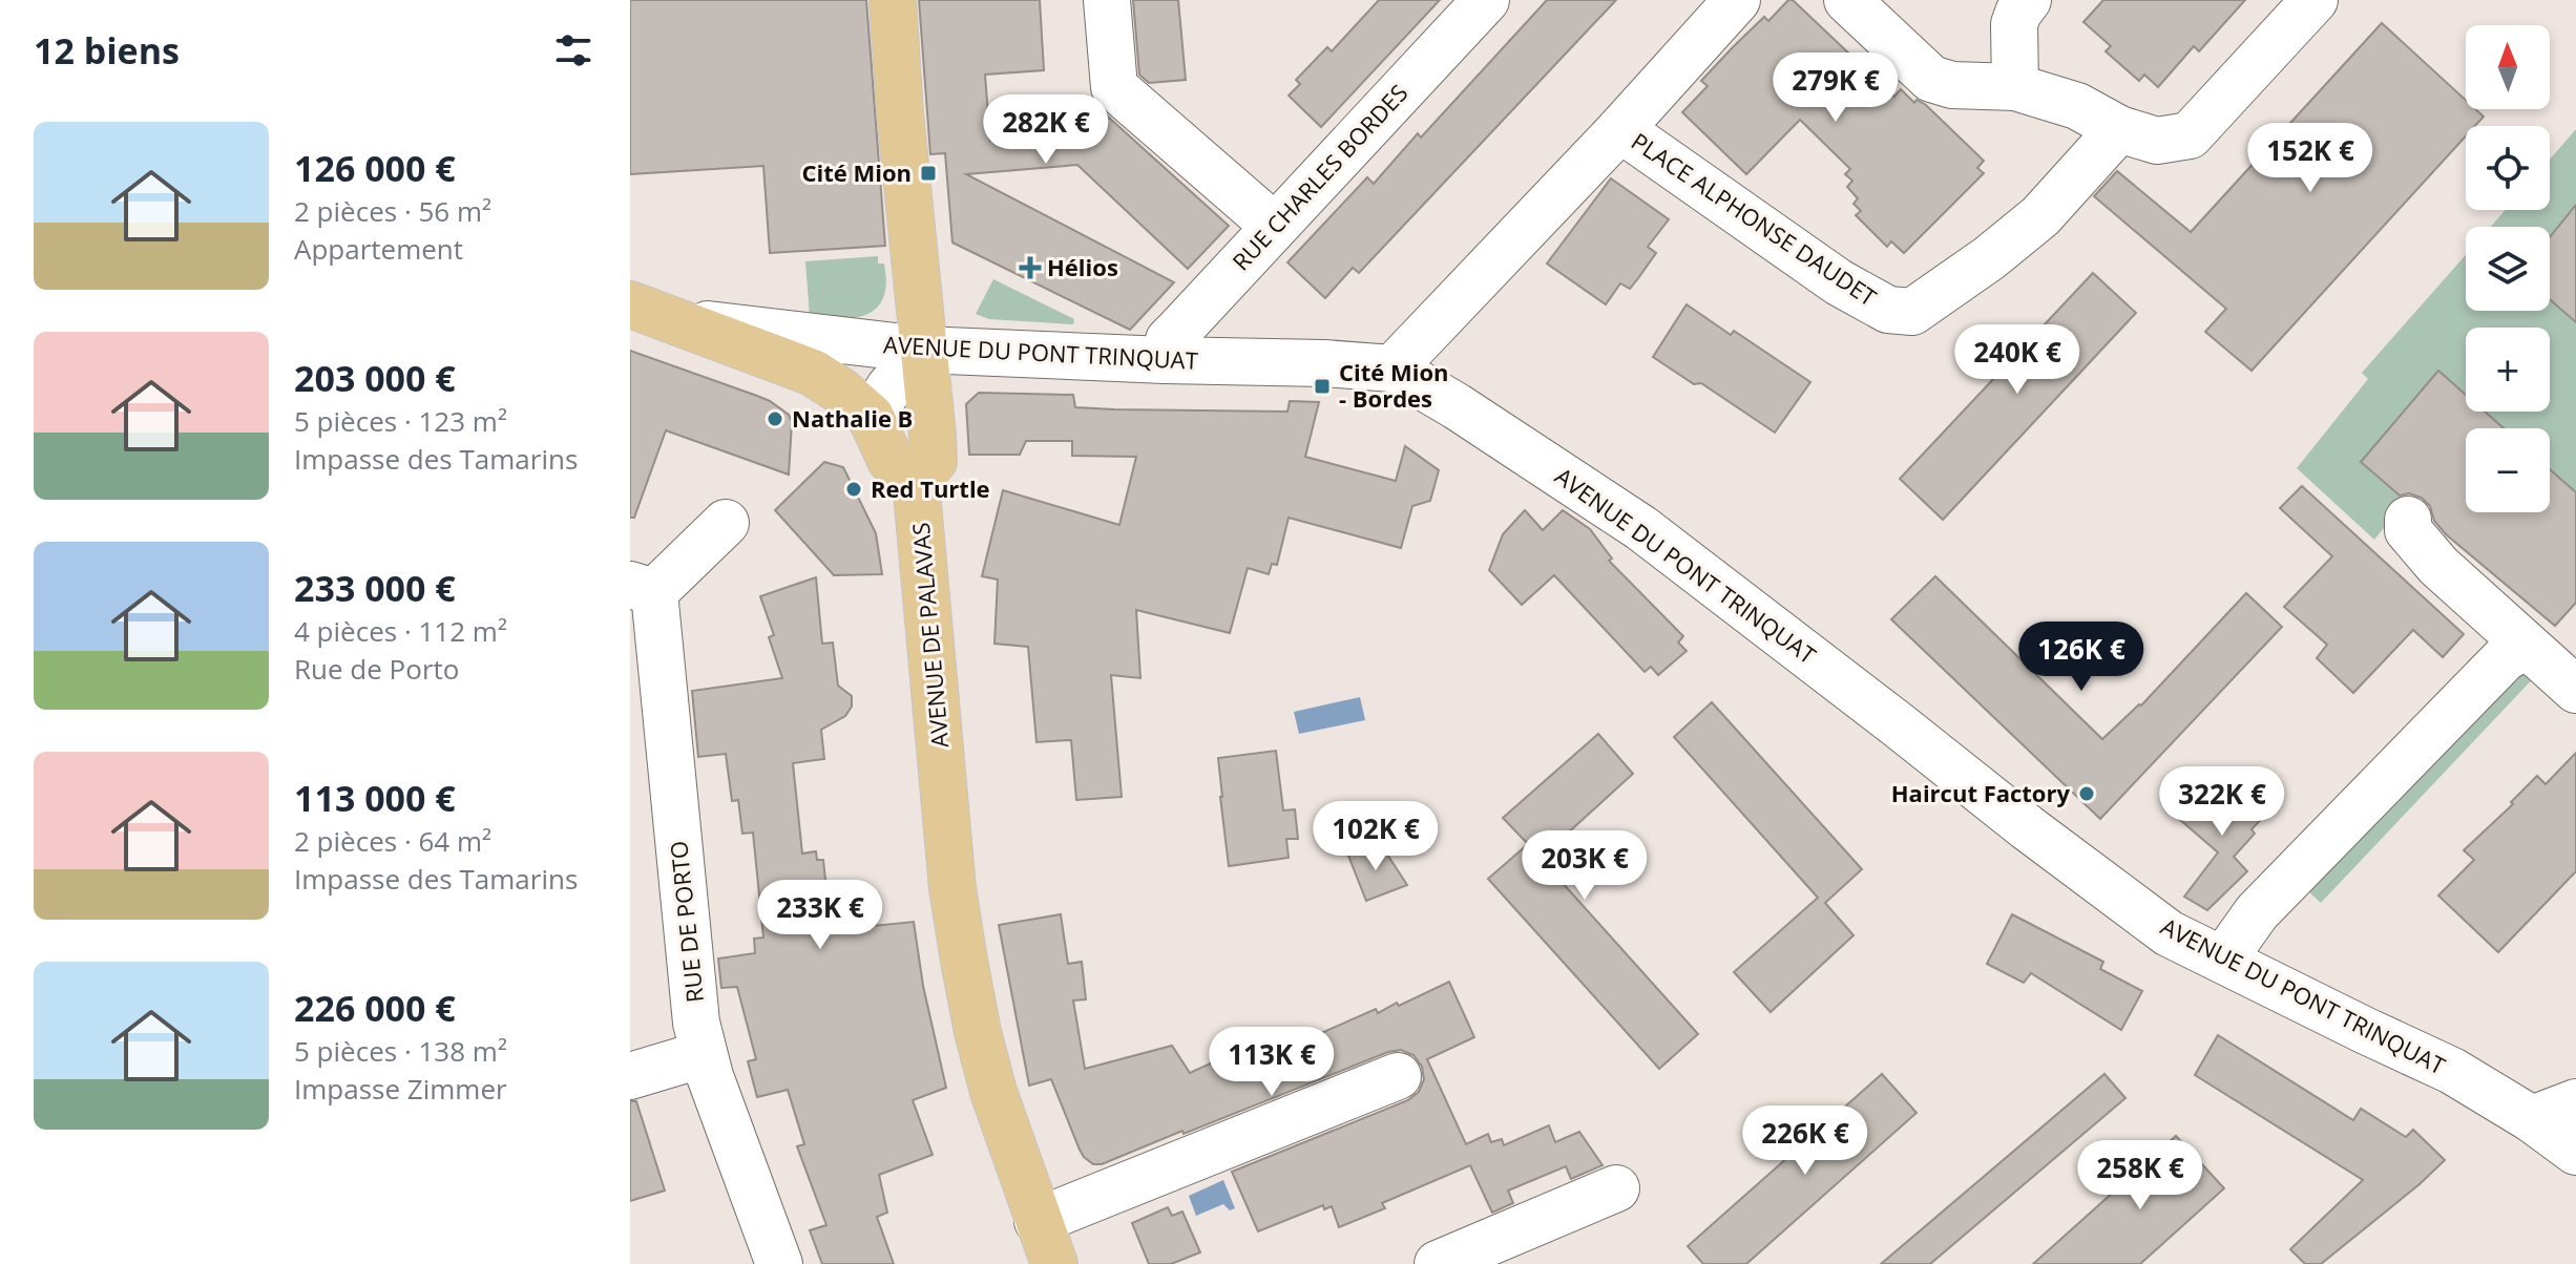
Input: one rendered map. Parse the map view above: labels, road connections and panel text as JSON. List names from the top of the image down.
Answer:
{
  "streets": {
    "main road": ["AVENUE DE PALAVAS"],
    "street": [
      "RUE CHARLES BORDES",
      "PLACE ALPHONSE DAUDET",
      "AVENUE DU PONT TRINQUAT",
      "RUE DE PORTO"
    ]
  },
  "crossings": [
    ["RUE CHARLES BORDES", "AVENUE DU PONT TRINQUAT"],
    ["PLACE ALPHONSE DAUDET", "AVENUE DU PONT TRINQUAT"]
  ],
  "places": {
    "transit": ["Cité Mion", "Cité Mion - Bordes"],
    "health": ["Hélios"],
    "other": ["Nathalie B", "Red Turtle", "Haircut Factory"]
  },
  "north": "top",
  "page": {
    "heading": "12 biens",
    "map_buttons": ["+", "−"],
    "price": [
      "279K €",
      "282K €",
      "152K €",
      "240K €",
      "126K €",
      "322K €",
      "102K €",
      "203K €",
      "233K €",
      "113K €",
      "226K €",
      "258K €"
    ],
    "list": [
      {
        "name": "126 000 €",
        "note": "2 pièces · 56 m² · Appartement"
      },
      {
        "name": "203 000 €",
        "note": "5 pièces · 123 m² · Impasse des Tamarins"
      },
      {
        "name": "233 000 €",
        "note": "4 pièces · 112 m² · Rue de Porto"
      },
      {
        "name": "113 000 €",
        "note": "2 pièces · 64 m² · Impasse des Tamarins"
      },
      {
        "name": "226 000 €",
        "note": "5 pièces · 138 m² · Impasse Zimmer"
      }
    ]
  }
}
